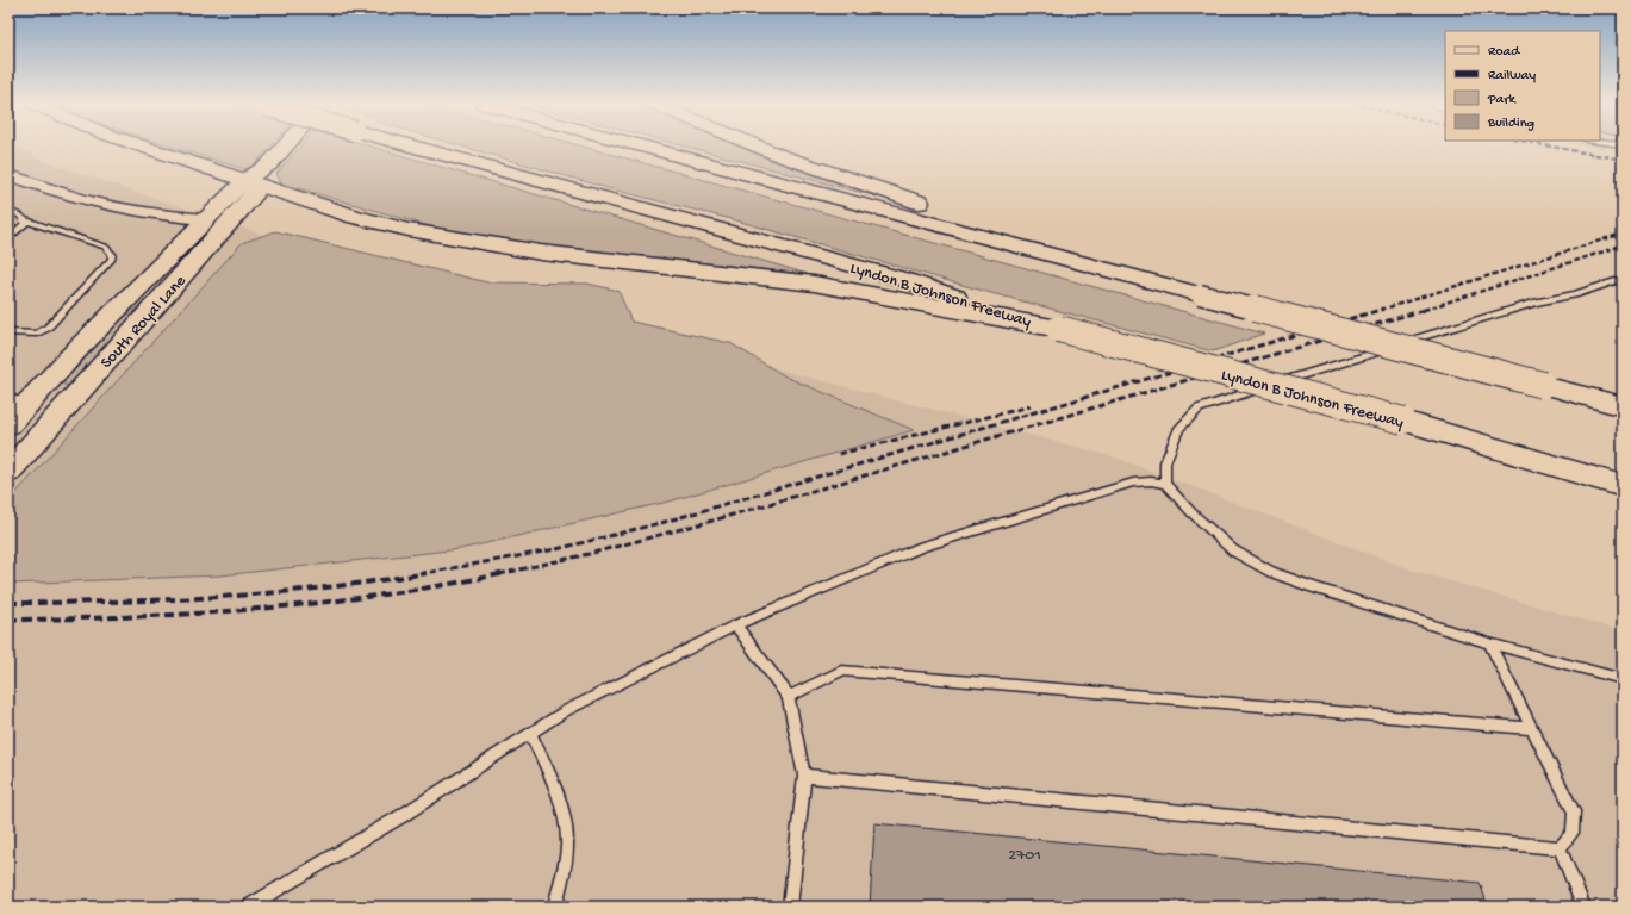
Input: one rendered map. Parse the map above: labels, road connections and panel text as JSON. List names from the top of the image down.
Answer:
{
  "streets": {
    "main road": ["Lyndon B Johnson Freeway", "South Royal Lane"]
  },
  "house_numbers": ["2701"],
  "legend": [
    "Road",
    "Railway",
    "Park",
    "Building"
  ]
}
